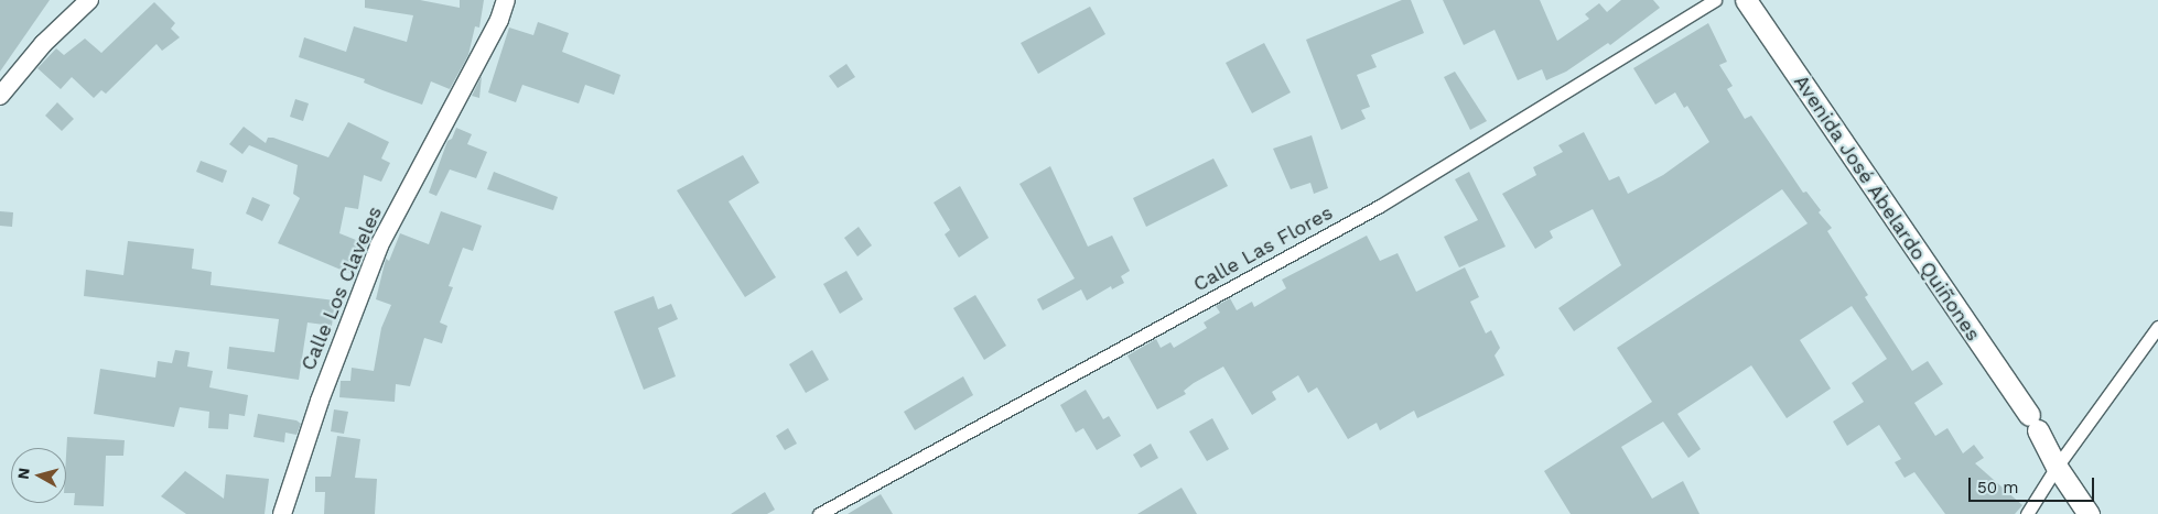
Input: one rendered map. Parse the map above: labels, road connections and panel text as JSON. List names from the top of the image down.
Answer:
{
  "streets": {
    "main road": ["Avenida José Abelardo Quiñones"],
    "street": ["Calle Las Flores", "Calle Los Claveles"]
  },
  "scale_bar": "50 m",
  "north": "left"
}
